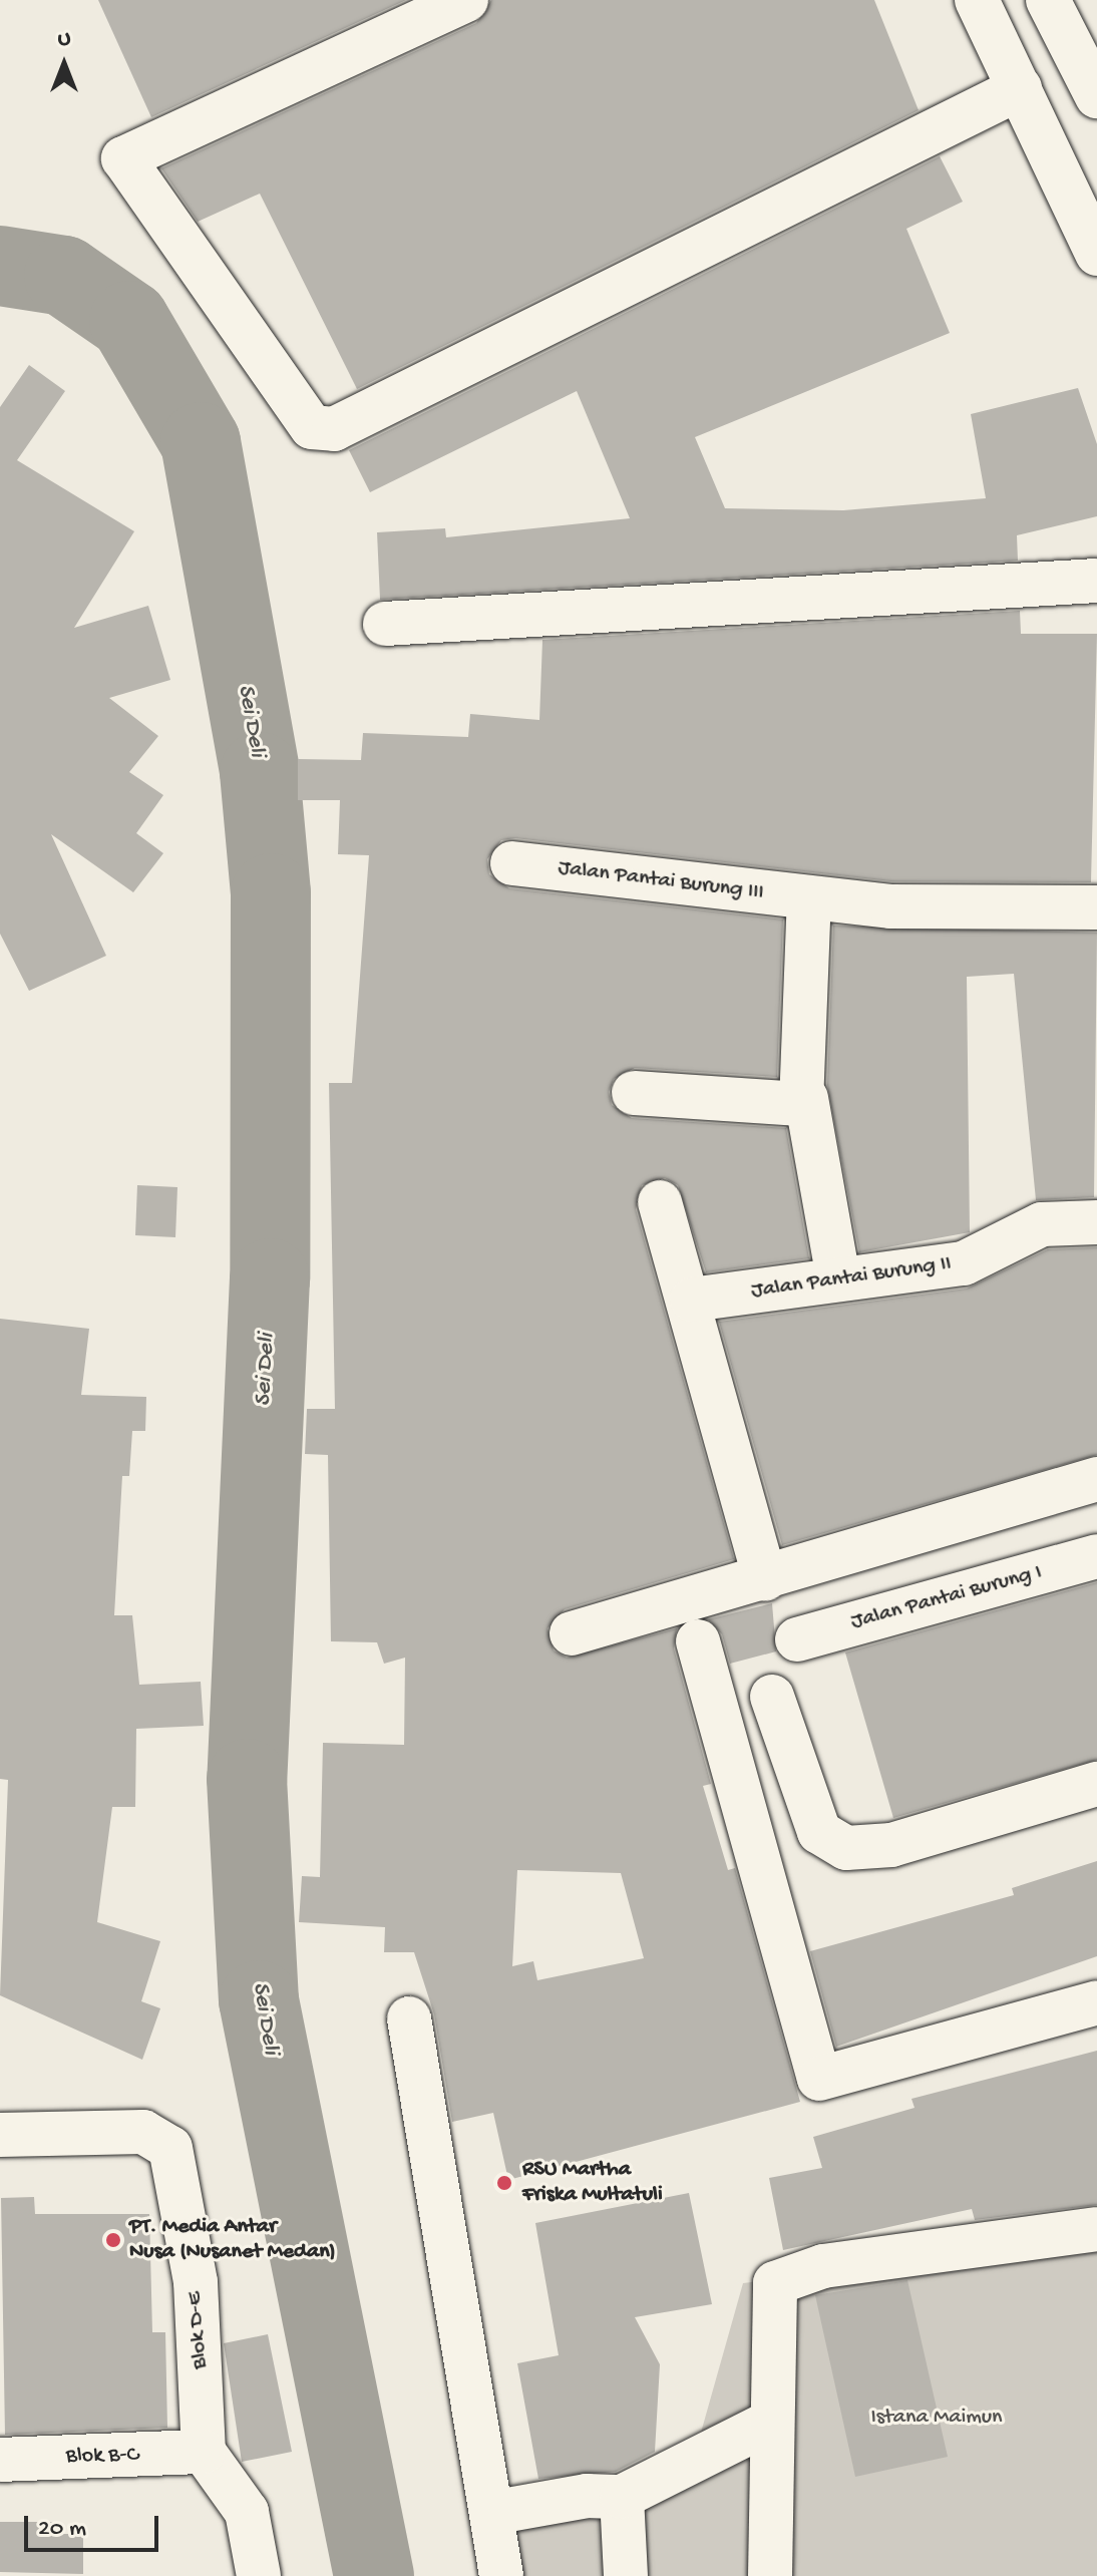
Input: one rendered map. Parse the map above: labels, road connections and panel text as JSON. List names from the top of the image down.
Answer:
{
  "streets": {
    "street": [
      "Jalan Pantai Burung III",
      "Jalan Pantai Burung II",
      "Jalan Pantai Burung I",
      "Blok D-E",
      "Blok B-C"
    ]
  },
  "crossings": [
    ["Blok D-E", "Blok B-C"]
  ],
  "water": ["Sei Deli"],
  "parks": ["Istana Maimun"],
  "places": ["RSU Martha Friska Multatuli", "PT. Media Antar Nusa (Nusanet Medan)"],
  "scale_bar": "20 m",
  "north": "top"
}
